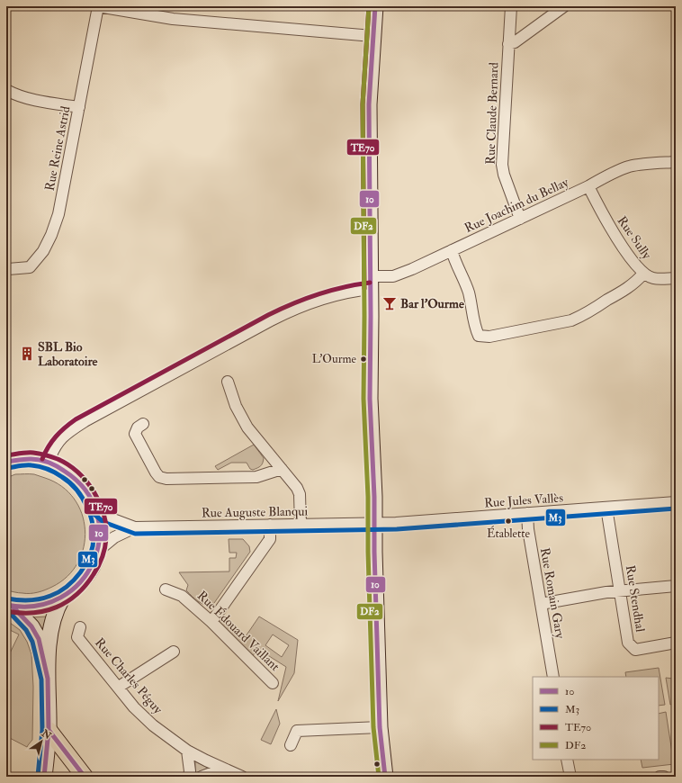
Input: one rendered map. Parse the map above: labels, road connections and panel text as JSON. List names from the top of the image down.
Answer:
{
  "streets": {
    "street": [
      "Rue Claude Bernard",
      "Rue Reine Astrid",
      "Rue Joachim du Bellay",
      "Rue Sully",
      "Rue Jules Vallès",
      "Rue Auguste Blanqui",
      "Rue Romain Gary",
      "Rue Stendhal",
      "Rue Édouard Vaillant",
      "Rue Charles Péguy"
    ]
  },
  "crossings": [
    ["Rue Claude Bernard", "Rue Joachim du Bellay"],
    ["Rue Joachim du Bellay", "Rue Sully"],
    ["Rue Jules Vallès", "Rue Auguste Blanqui"],
    ["Rue Jules Vallès", "Rue Romain Gary"],
    ["Rue Jules Vallès", "Rue Stendhal"]
  ],
  "places": {
    "bar": ["Bar l'Ourme"],
    "building": ["SBL Bio Laboratoire"],
    "other": ["L'Ourme", "Établette"]
  },
  "lines": [
    "transit line 10",
    "transit line TE70",
    "transit line DF2",
    "transit line M3"
  ],
  "legend": [
    "10",
    "M3",
    "TE70",
    "DF2"
  ],
  "north": "top right"
}
